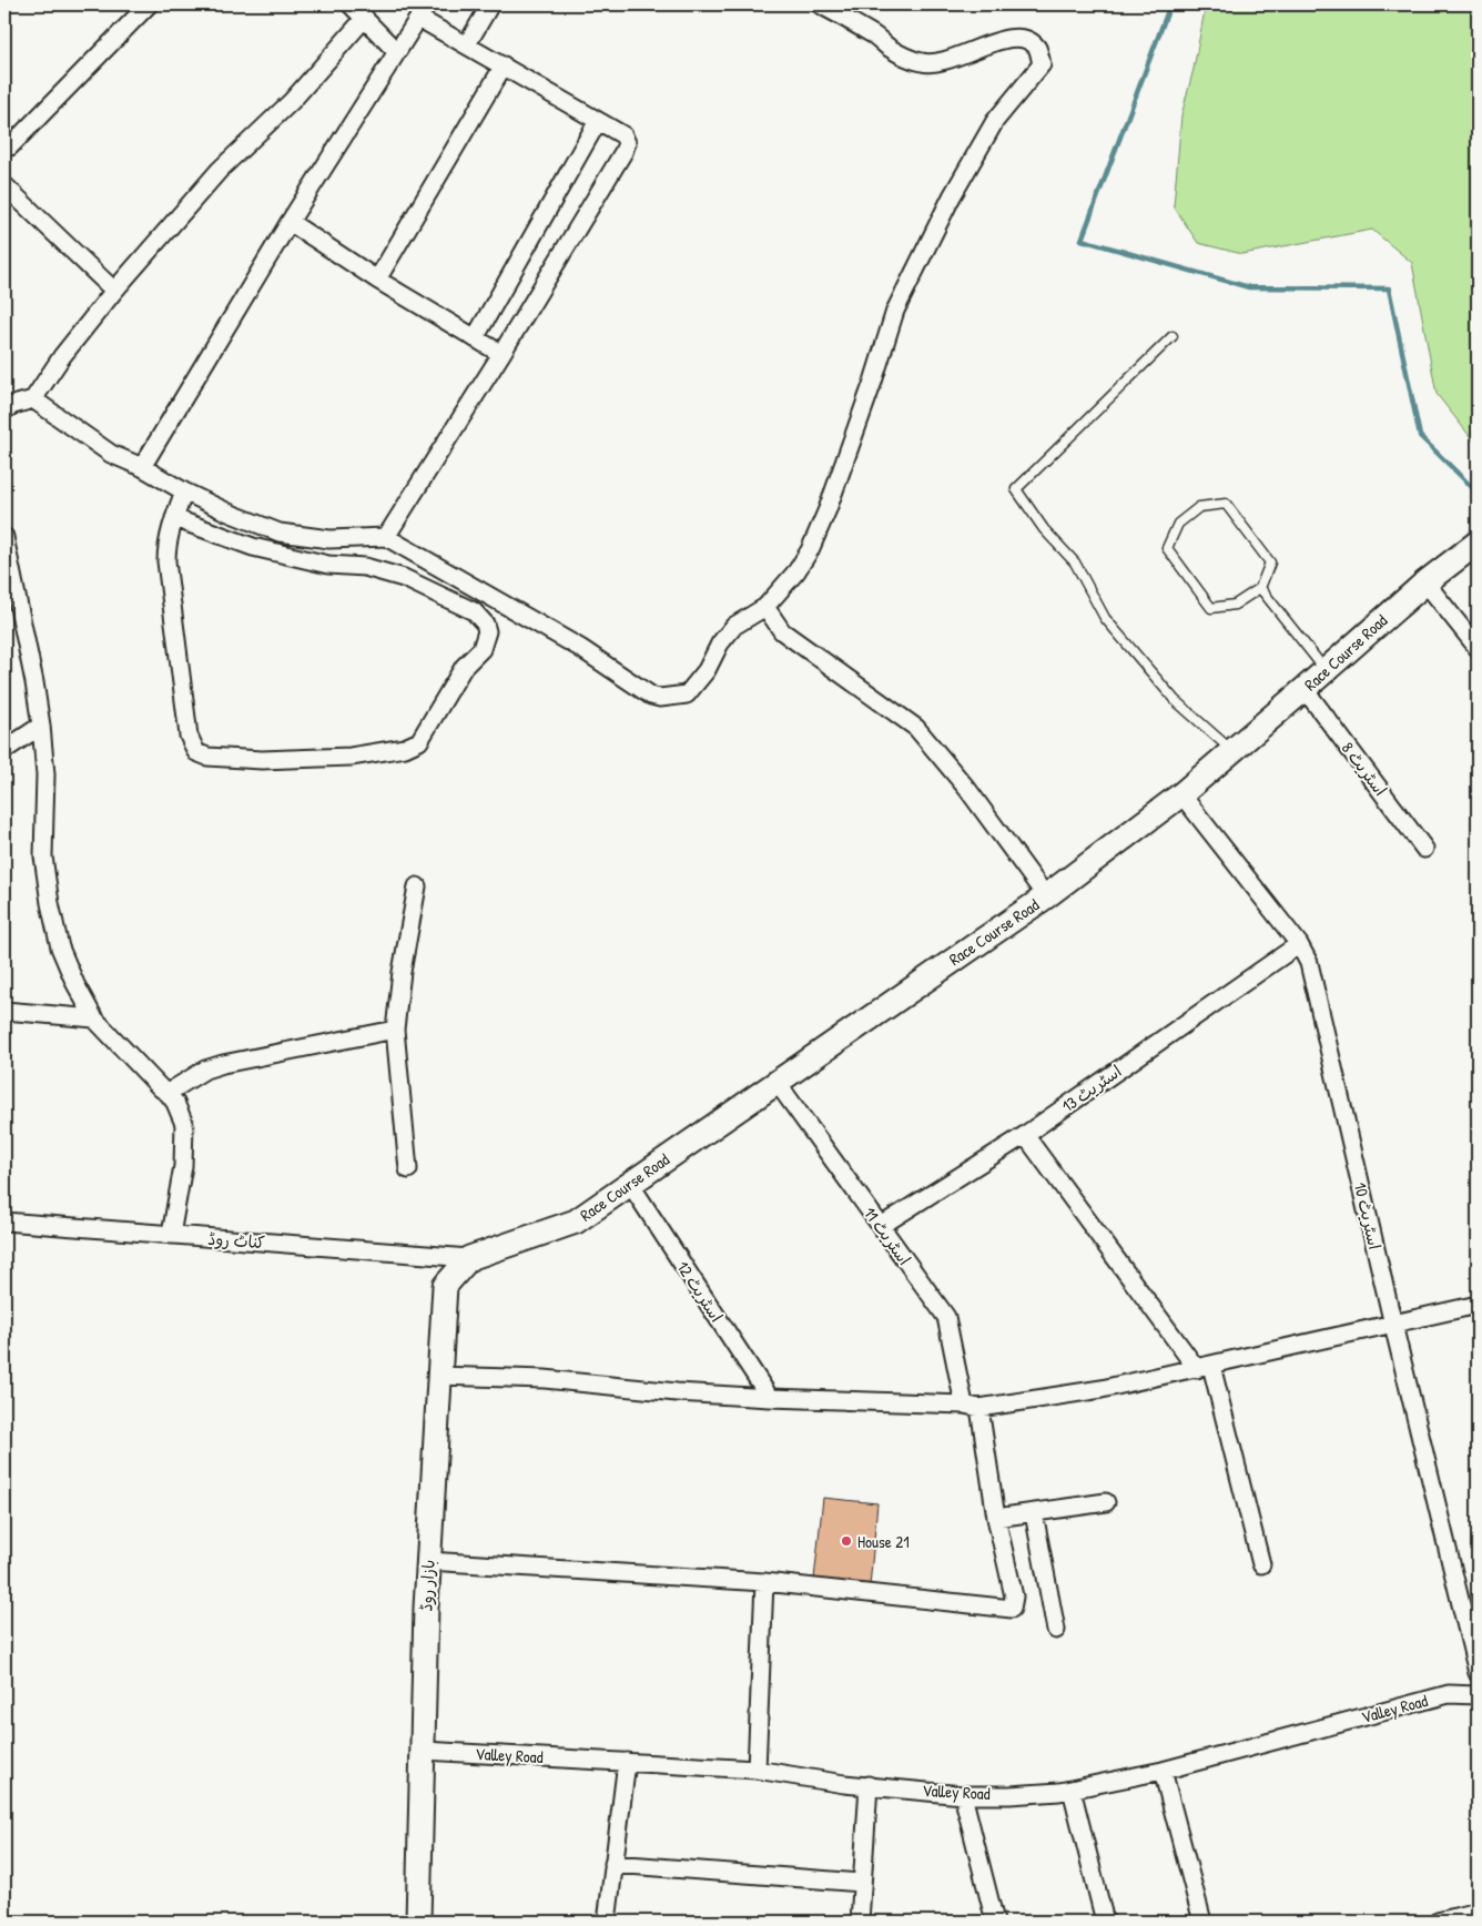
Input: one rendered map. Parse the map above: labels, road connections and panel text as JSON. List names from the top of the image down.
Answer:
{
  "streets": {
    "street": [
      "Race Course Road",
      "اسٹریٹ 8",
      "اسٹریٹ 13",
      "اسٹریٹ 10",
      "اسٹریٹ 11",
      "کناٹ روڈ",
      "اسٹریٹ 12",
      "بازار روڈ",
      "Valley Road"
    ]
  },
  "crossings": [
    ["Race Course Road", "اسٹریٹ 8"],
    ["Race Course Road", "اسٹریٹ 10"],
    ["Race Course Road", "اسٹریٹ 11"],
    ["Race Course Road", "کناٹ روڈ"],
    ["Race Course Road", "اسٹریٹ 12"],
    ["Race Course Road", "بازار روڈ"],
    ["اسٹریٹ 13", "اسٹریٹ 10"],
    ["اسٹریٹ 13", "اسٹریٹ 11"],
    ["کناٹ روڈ", "بازار روڈ"],
    ["بازار روڈ", "Valley Road"]
  ],
  "places": ["House 21"]
}
